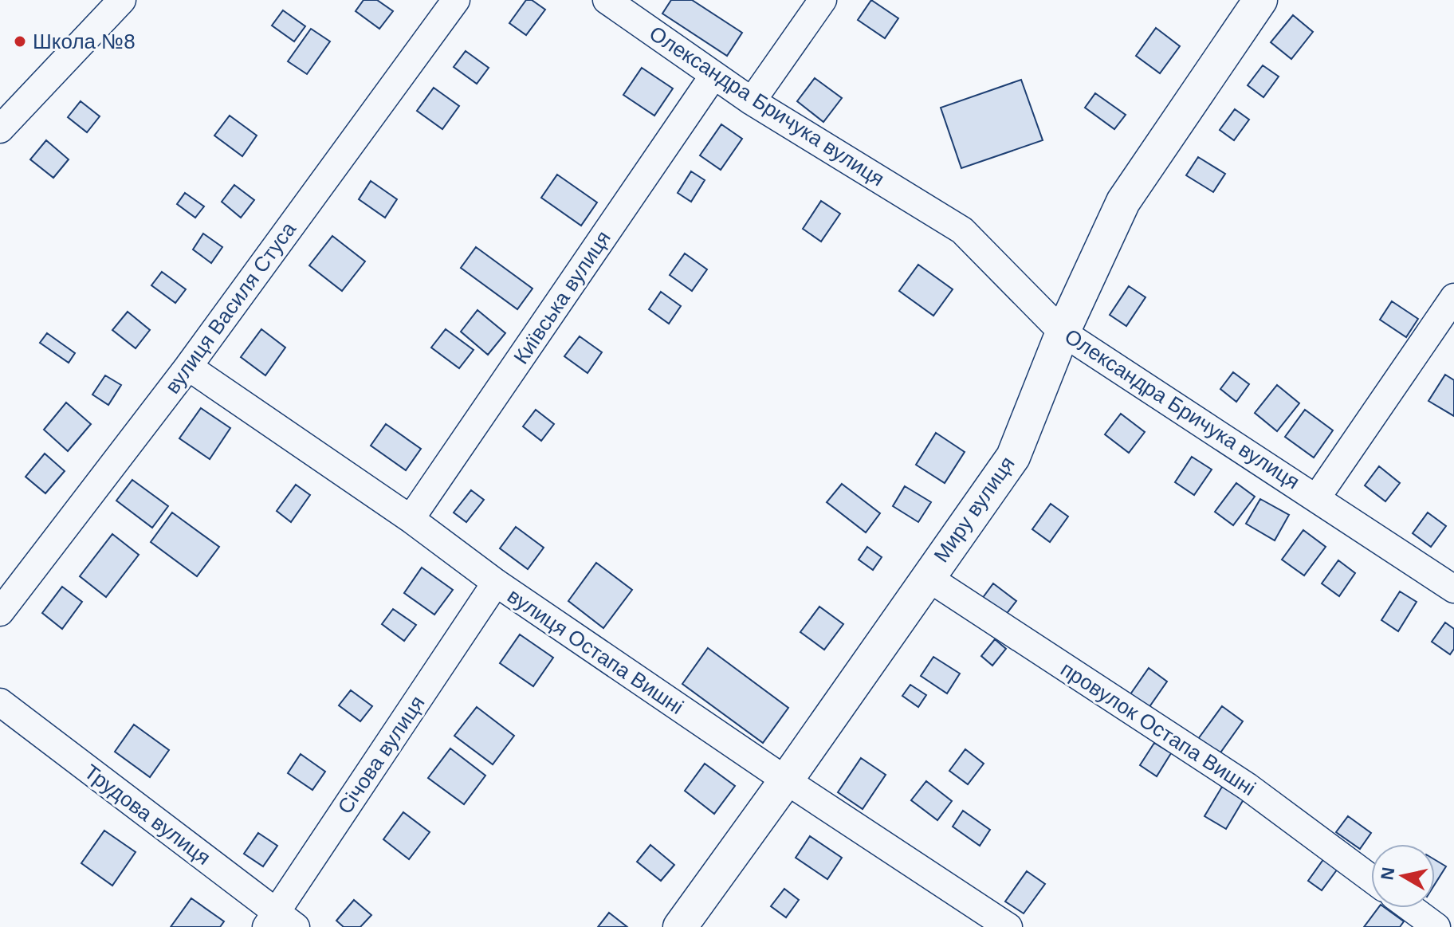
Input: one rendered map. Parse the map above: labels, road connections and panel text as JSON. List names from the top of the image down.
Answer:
{
  "streets": {
    "main road": ["Миру вулиця"],
    "street": [
      "Олександра Бричука вулиця",
      "Київська вулиця",
      "вулиця Василя Стуса",
      "вулиця Остапа Вишні",
      "провулок Остапа Вишні",
      "Січова вулиця",
      "Трудова вулиця"
    ]
  },
  "crossings": [
    ["Олександра Бричука вулиця", "Київська вулиця"],
    ["Олександра Бричука вулиця", "Миру вулиця"],
    ["Київська вулиця", "вулиця Остапа Вишні"],
    ["вулиця Василя Стуса", "вулиця Остапа Вишні"],
    ["Миру вулиця", "вулиця Остапа Вишні"],
    ["Миру вулиця", "провулок Остапа Вишні"],
    ["вулиця Остапа Вишні", "Січова вулиця"],
    ["Січова вулиця", "Трудова вулиця"]
  ],
  "places": ["Школа №8"],
  "north": "left"
}
